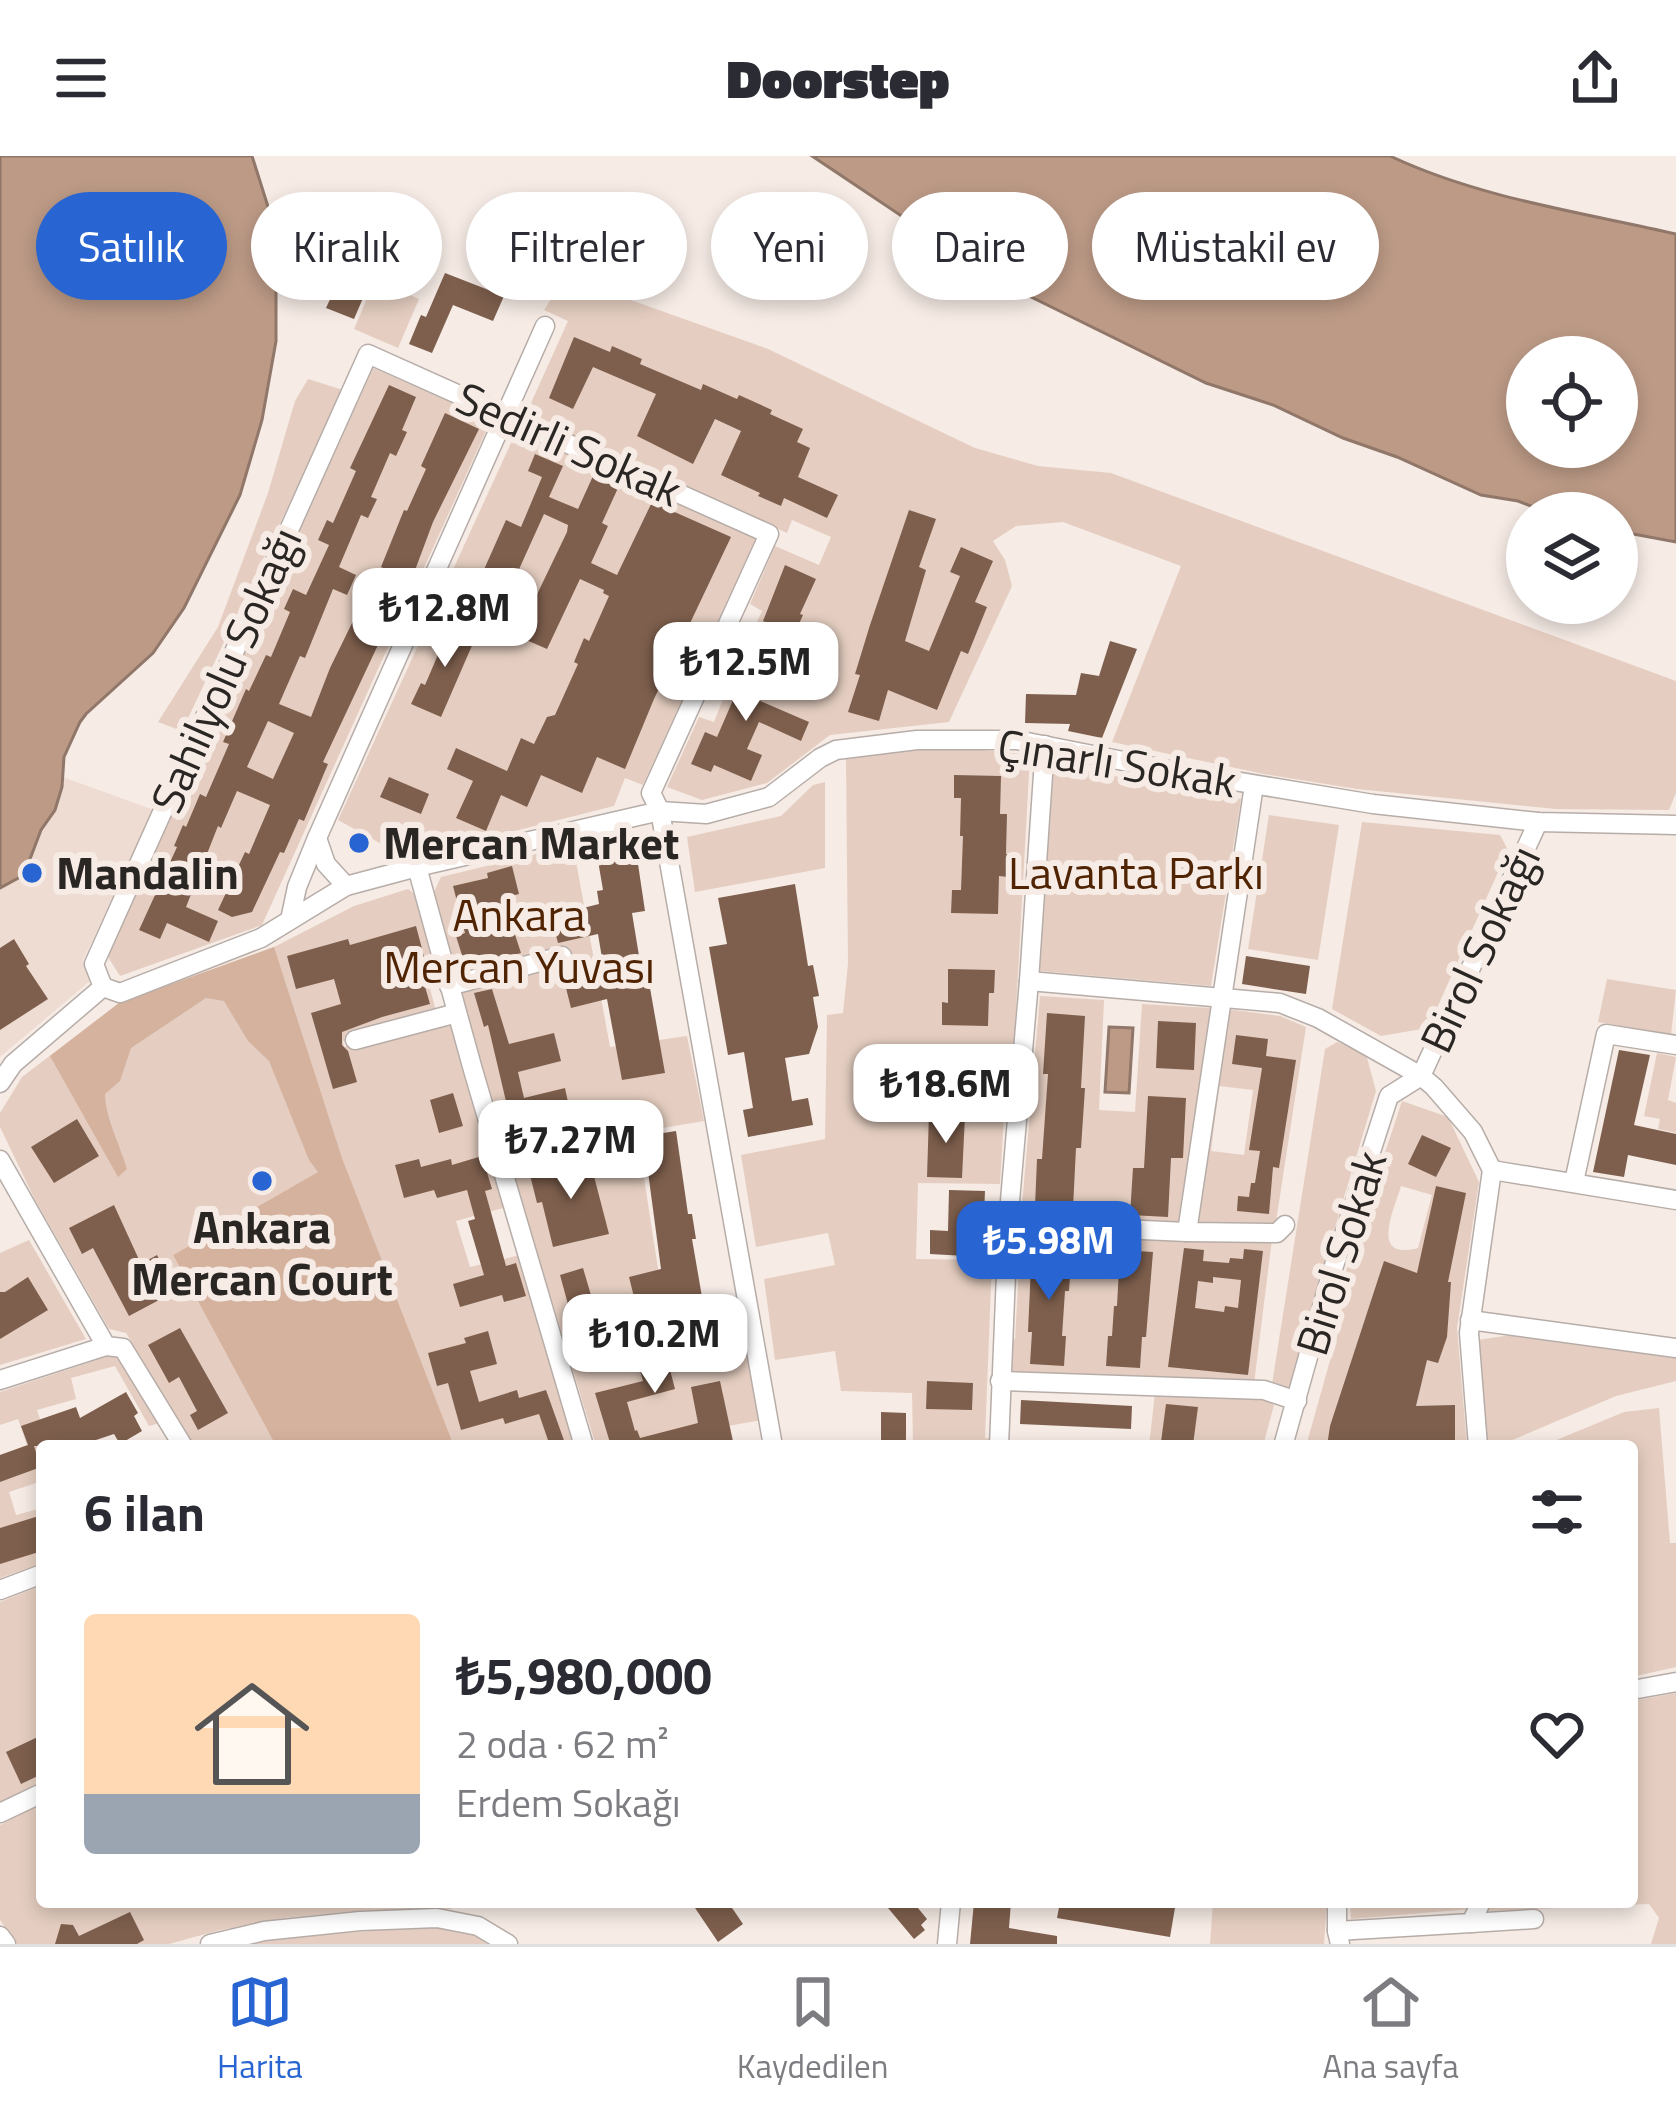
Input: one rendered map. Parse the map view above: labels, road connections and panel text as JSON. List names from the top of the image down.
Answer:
{
  "streets": {
    "street": [
      "Sedirli Sokak",
      "Sahilyolu Sokağı",
      "Çınarlı Sokak",
      "Birol Sokağı",
      "Birol Sokak"
    ]
  },
  "crossings": [
    ["Sedirli Sokak", "Sahilyolu Sokağı"],
    ["Sedirli Sokak", "Çınarlı Sokak"],
    ["Sahilyolu Sokağı", "Çınarlı Sokak"],
    ["Çınarlı Sokak", "Birol Sokağı"],
    ["Birol Sokağı", "Birol Sokak"]
  ],
  "parks": ["Lavanta Parkı", "Ankara Mercan Yuvası"],
  "places": ["Mercan Market", "Mandalin", "Ankara Mercan Court"],
  "page": {
    "header": "Doorstep",
    "chip": [
      "Satılık",
      "Kiralık",
      "Filtreler",
      "Yeni",
      "Daire",
      "Müstakil ev"
    ],
    "price": [
      "₺12.8M",
      "₺12.5M",
      "₺18.6M",
      "₺7.27M",
      "₺5.98M",
      "₺10.2M"
    ],
    "heading": "6 ilan",
    "list": [
      {
        "name": "₺5,980,000",
        "note": "2 oda · 62 m² · Erdem Sokağı"
      }
    ],
    "tabs": ["Harita", "Kaydedilen", "Ana sayfa"]
  }
}
